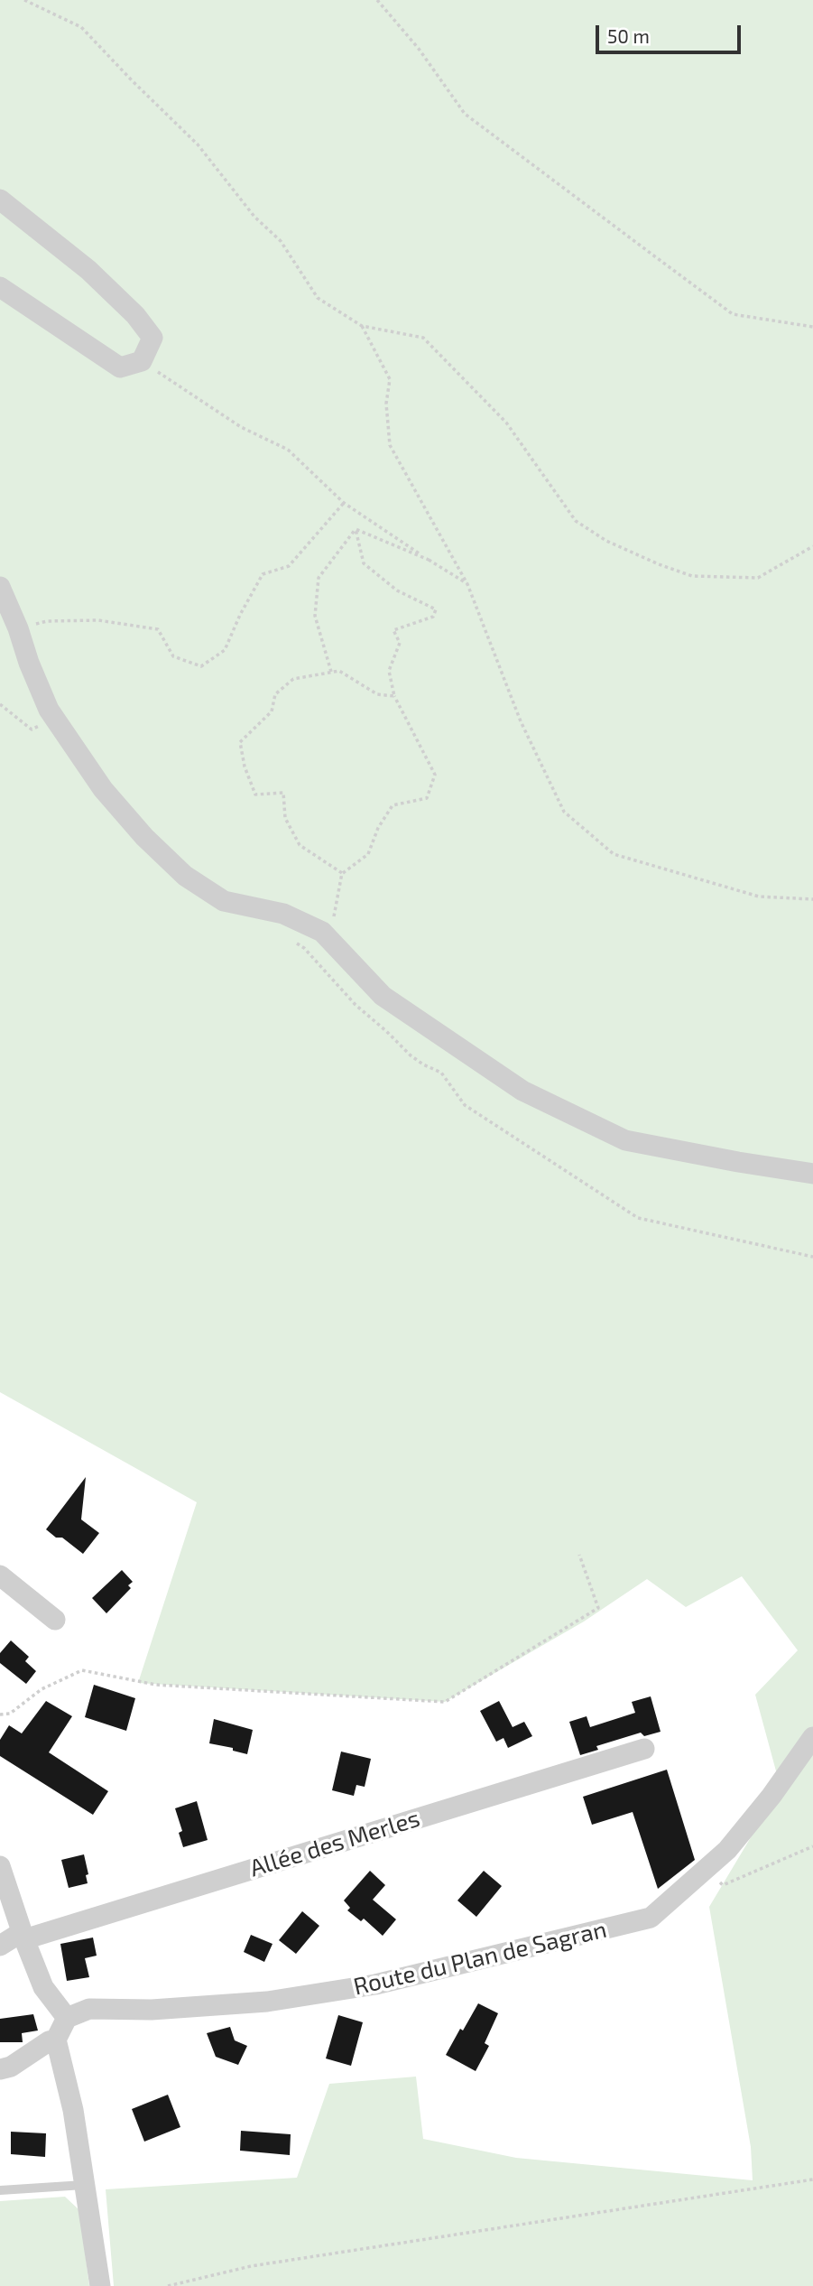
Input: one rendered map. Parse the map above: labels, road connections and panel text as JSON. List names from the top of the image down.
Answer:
{
  "streets": {
    "street": ["Allée des Merles", "Route du Plan de Sagran"]
  },
  "scale_bar": "50 m"
}
